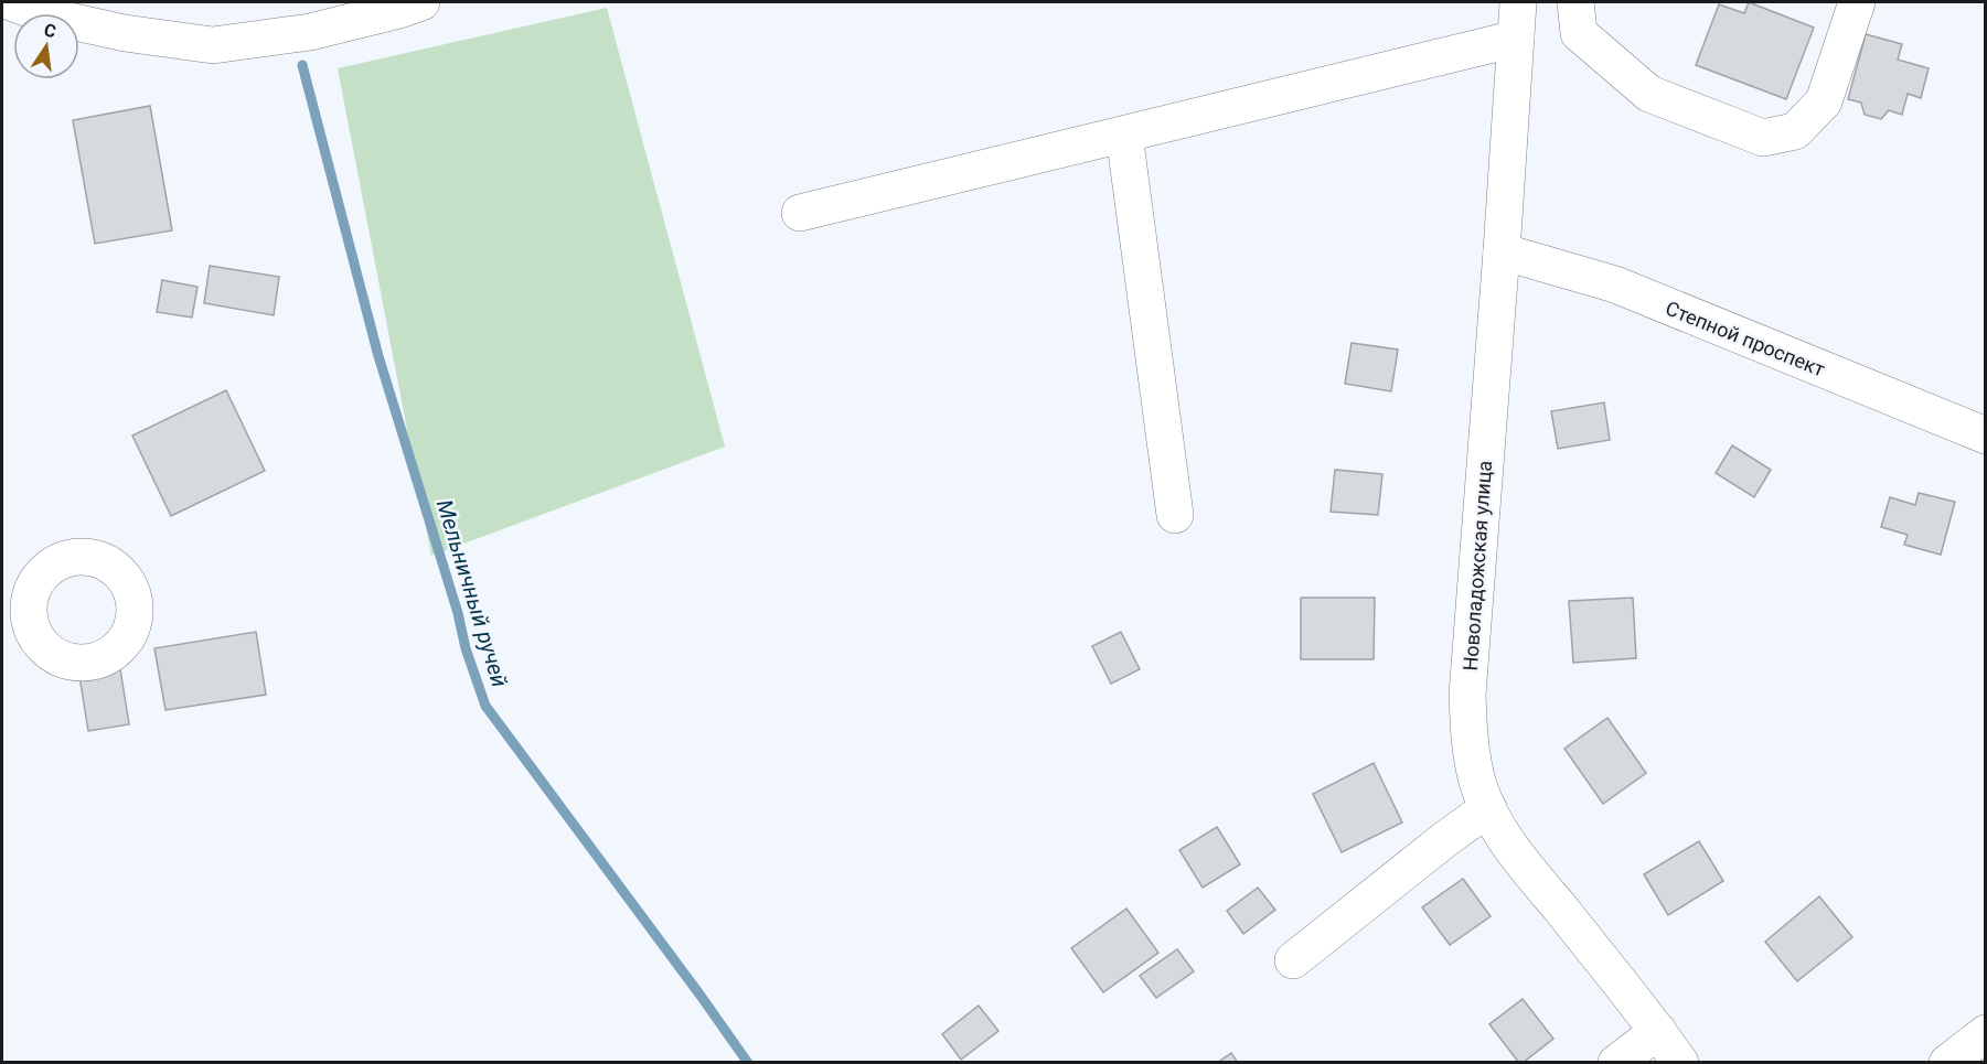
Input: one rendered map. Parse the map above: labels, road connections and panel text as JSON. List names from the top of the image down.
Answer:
{
  "streets": {
    "street": ["Степной проспект", "Новоладожская улица"]
  },
  "crossings": [
    ["Степной проспект", "Новоладожская улица"]
  ],
  "water": ["Мельничный ручей"],
  "north": "top"
}
